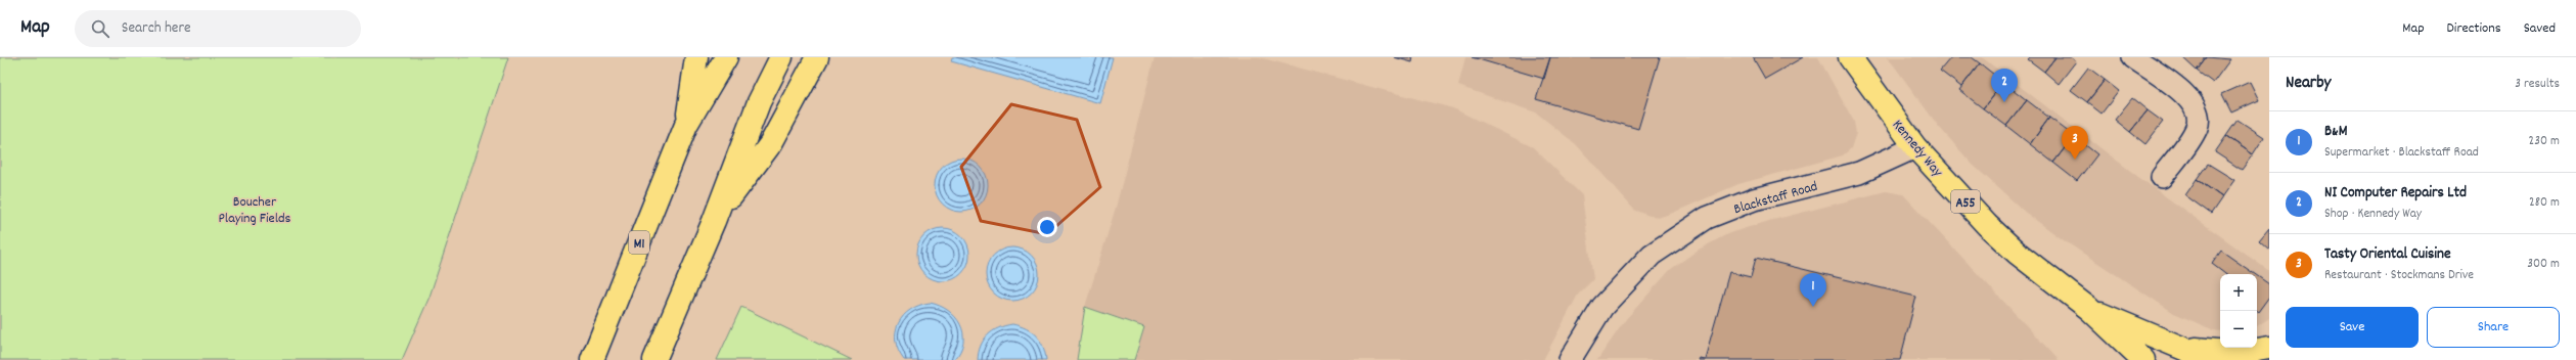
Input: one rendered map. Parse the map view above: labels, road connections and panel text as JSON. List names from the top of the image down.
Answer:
{
  "streets": {
    "highway": ["Kennedy Way", "A55", "M1"],
    "street": ["Blackstaff Road"]
  },
  "crossings": [
    ["Kennedy Way", "Blackstaff Road"]
  ],
  "parks": ["Boucher Playing Fields"],
  "page": {
    "header": "Map",
    "search": "Search here",
    "nav": ["Map", "Directions", "Saved"],
    "heading": ["Nearby", "3 results"],
    "pins": ["2", "3", "1"],
    "list": [
      {
        "mark": "1",
        "name": "B&M",
        "note": "Supermarket · Blackstaff Road",
        "value": "230 m"
      },
      {
        "mark": "2",
        "name": "NI Computer Repairs Ltd",
        "note": "Shop · Kennedy Way",
        "value": "280 m"
      },
      {
        "mark": "3",
        "name": "Tasty Oriental Cuisine",
        "note": "Restaurant · Stockmans Drive",
        "value": "300 m"
      }
    ],
    "map_buttons": ["+", "−"],
    "buttons": ["Save", "Share"]
  }
}
